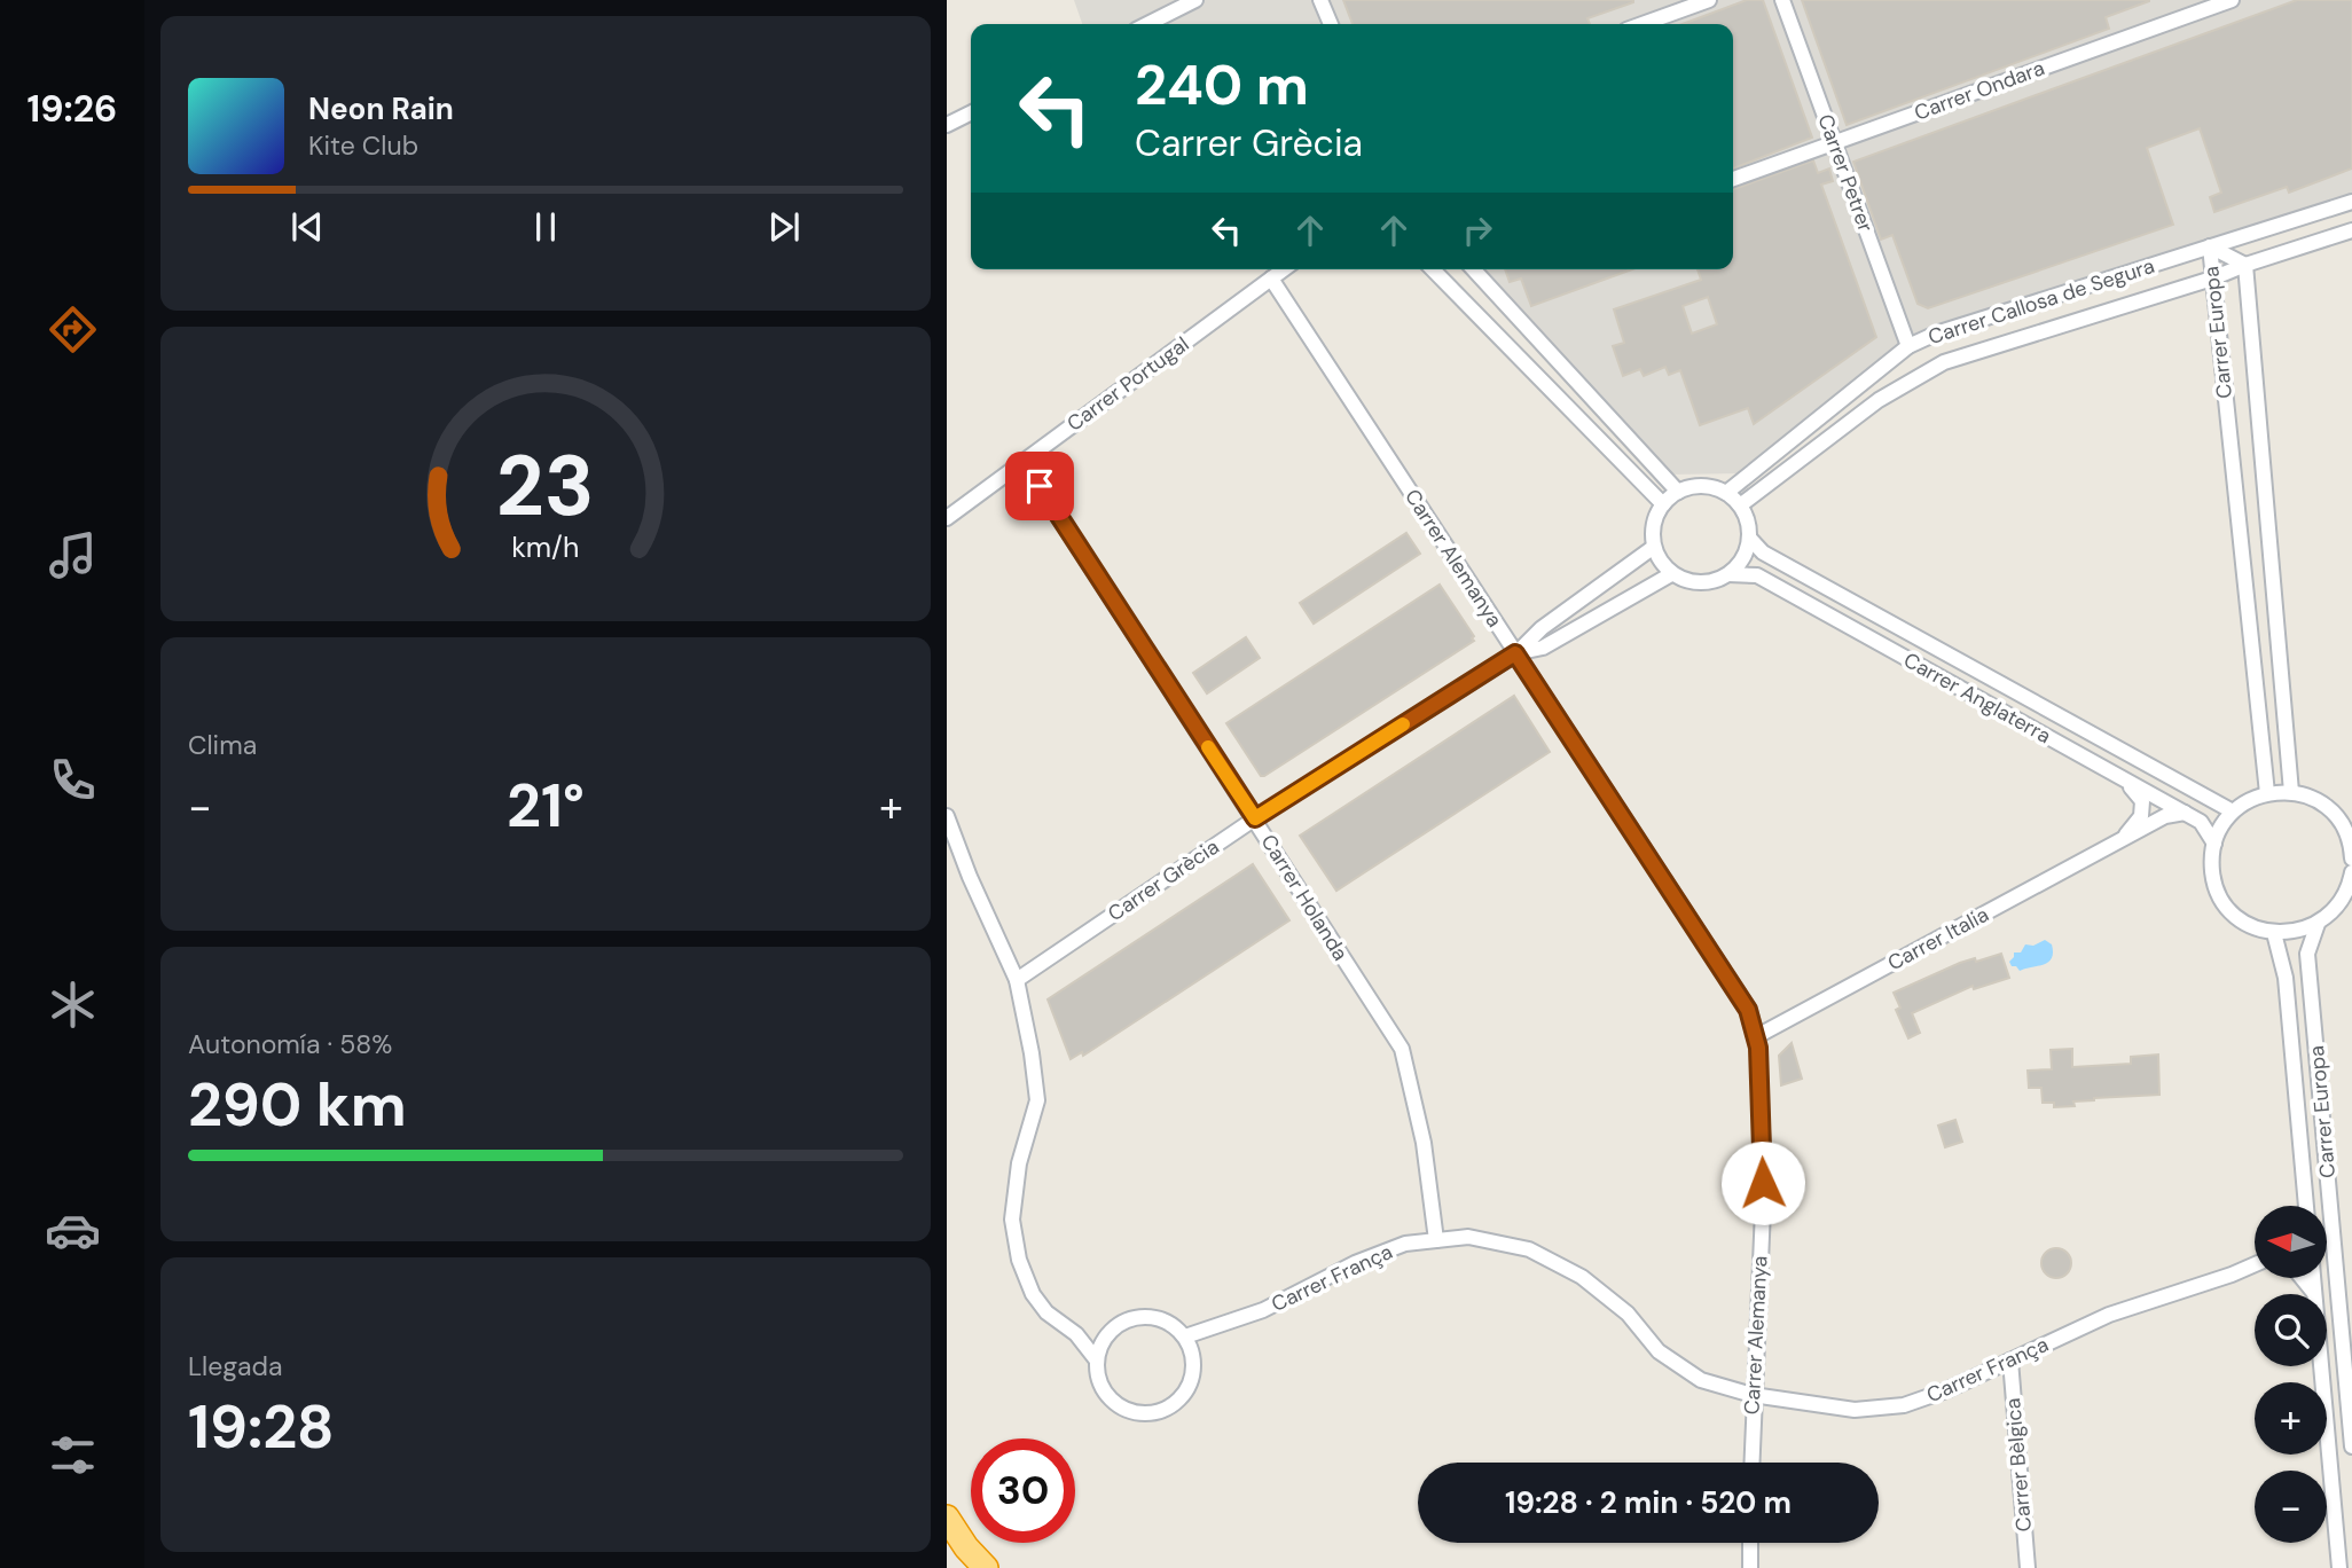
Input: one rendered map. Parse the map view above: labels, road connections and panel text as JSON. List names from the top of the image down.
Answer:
{
  "streets": {
    "street": [
      "Carrer Ondara",
      "Carrer Petrer",
      "Carrer Callosa de Segura",
      "Carrer Europa",
      "Carrer Portugal",
      "Carrer Alemanya",
      "Carrer Anglaterra",
      "Carrer Grècia",
      "Carrer Holanda",
      "Carrer Italia",
      "Carrer França",
      "Carrer Bèlgica"
    ]
  },
  "crossings": [
    ["Carrer Ondara", "Carrer Petrer"],
    ["Carrer Petrer", "Carrer Callosa de Segura"],
    ["Carrer Callosa de Segura", "Carrer Europa"],
    ["Carrer Callosa de Segura", "Carrer Anglaterra"],
    ["Carrer Callosa de Segura", "Carrer Grècia"],
    ["Carrer Portugal", "Carrer Alemanya"],
    ["Carrer Portugal", "Carrer Holanda"],
    ["Carrer Alemanya", "Carrer Grècia"],
    ["Carrer Alemanya", "Carrer Italia"],
    ["Carrer Alemanya", "Carrer França"],
    ["Carrer Anglaterra", "Carrer Grècia"],
    ["Carrer Anglaterra", "Carrer Italia"],
    ["Carrer Grècia", "Carrer Holanda"],
    ["Carrer Holanda", "Carrer França"],
    ["Carrer França", "Carrer Bèlgica"]
  ],
  "north": "left",
  "page": {
    "tabs": "19:26",
    "turn": ["240 m", "Carrer Grècia"],
    "song": ["Neon Rain", "Kite Club"],
    "tile": [
      "Clima",
      ["Autonomía · 58%", "290 km"],
      ["Llegada", "19:28"]
    ],
    "heat": ["−", "21°", "+"],
    "map_buttons": ["+", "−"],
    "limit": "30",
    "trip": "19:28 · 2 min · 520 m",
    "gauge": ["23", "km/h"]
  }
}
